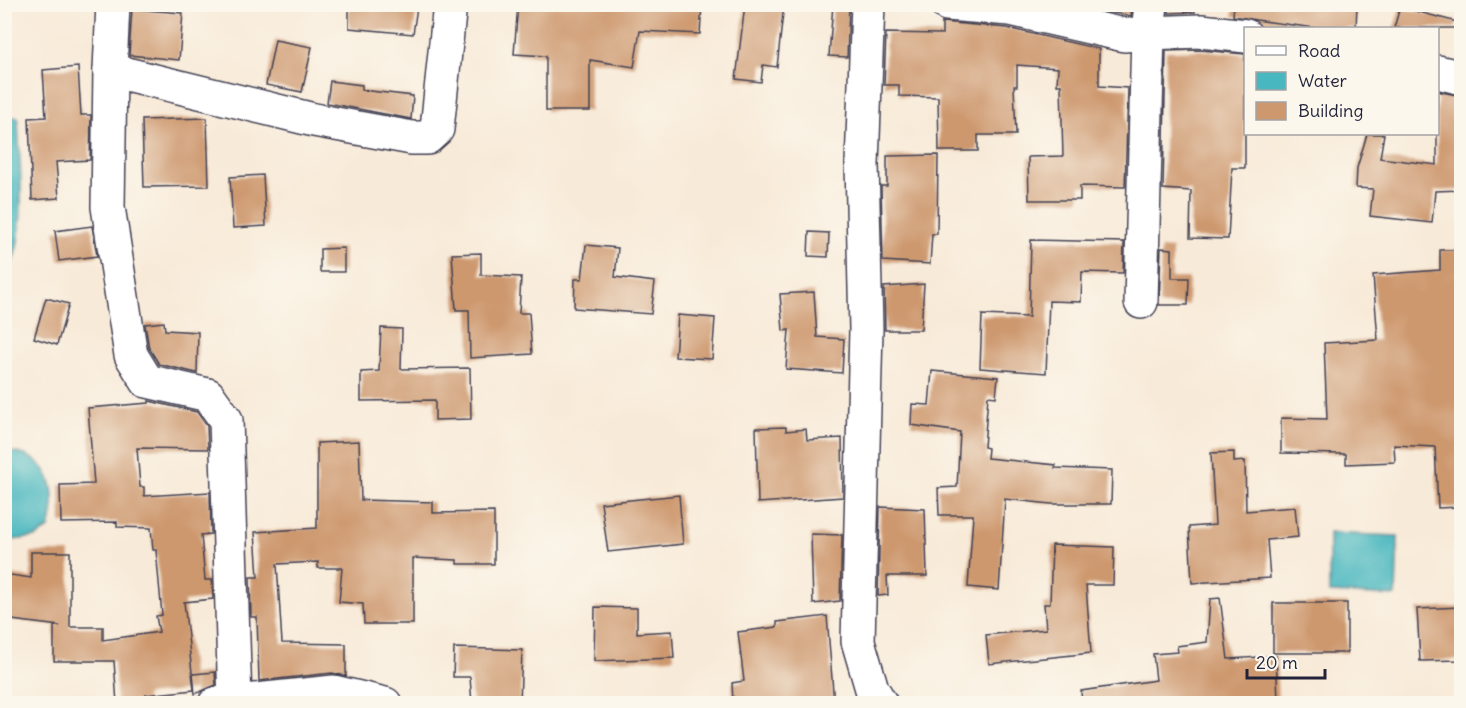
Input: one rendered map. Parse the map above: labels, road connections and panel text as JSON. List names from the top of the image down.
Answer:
{
  "legend": ["Road", "Water", "Building"],
  "scale_bar": "20 m"
}
